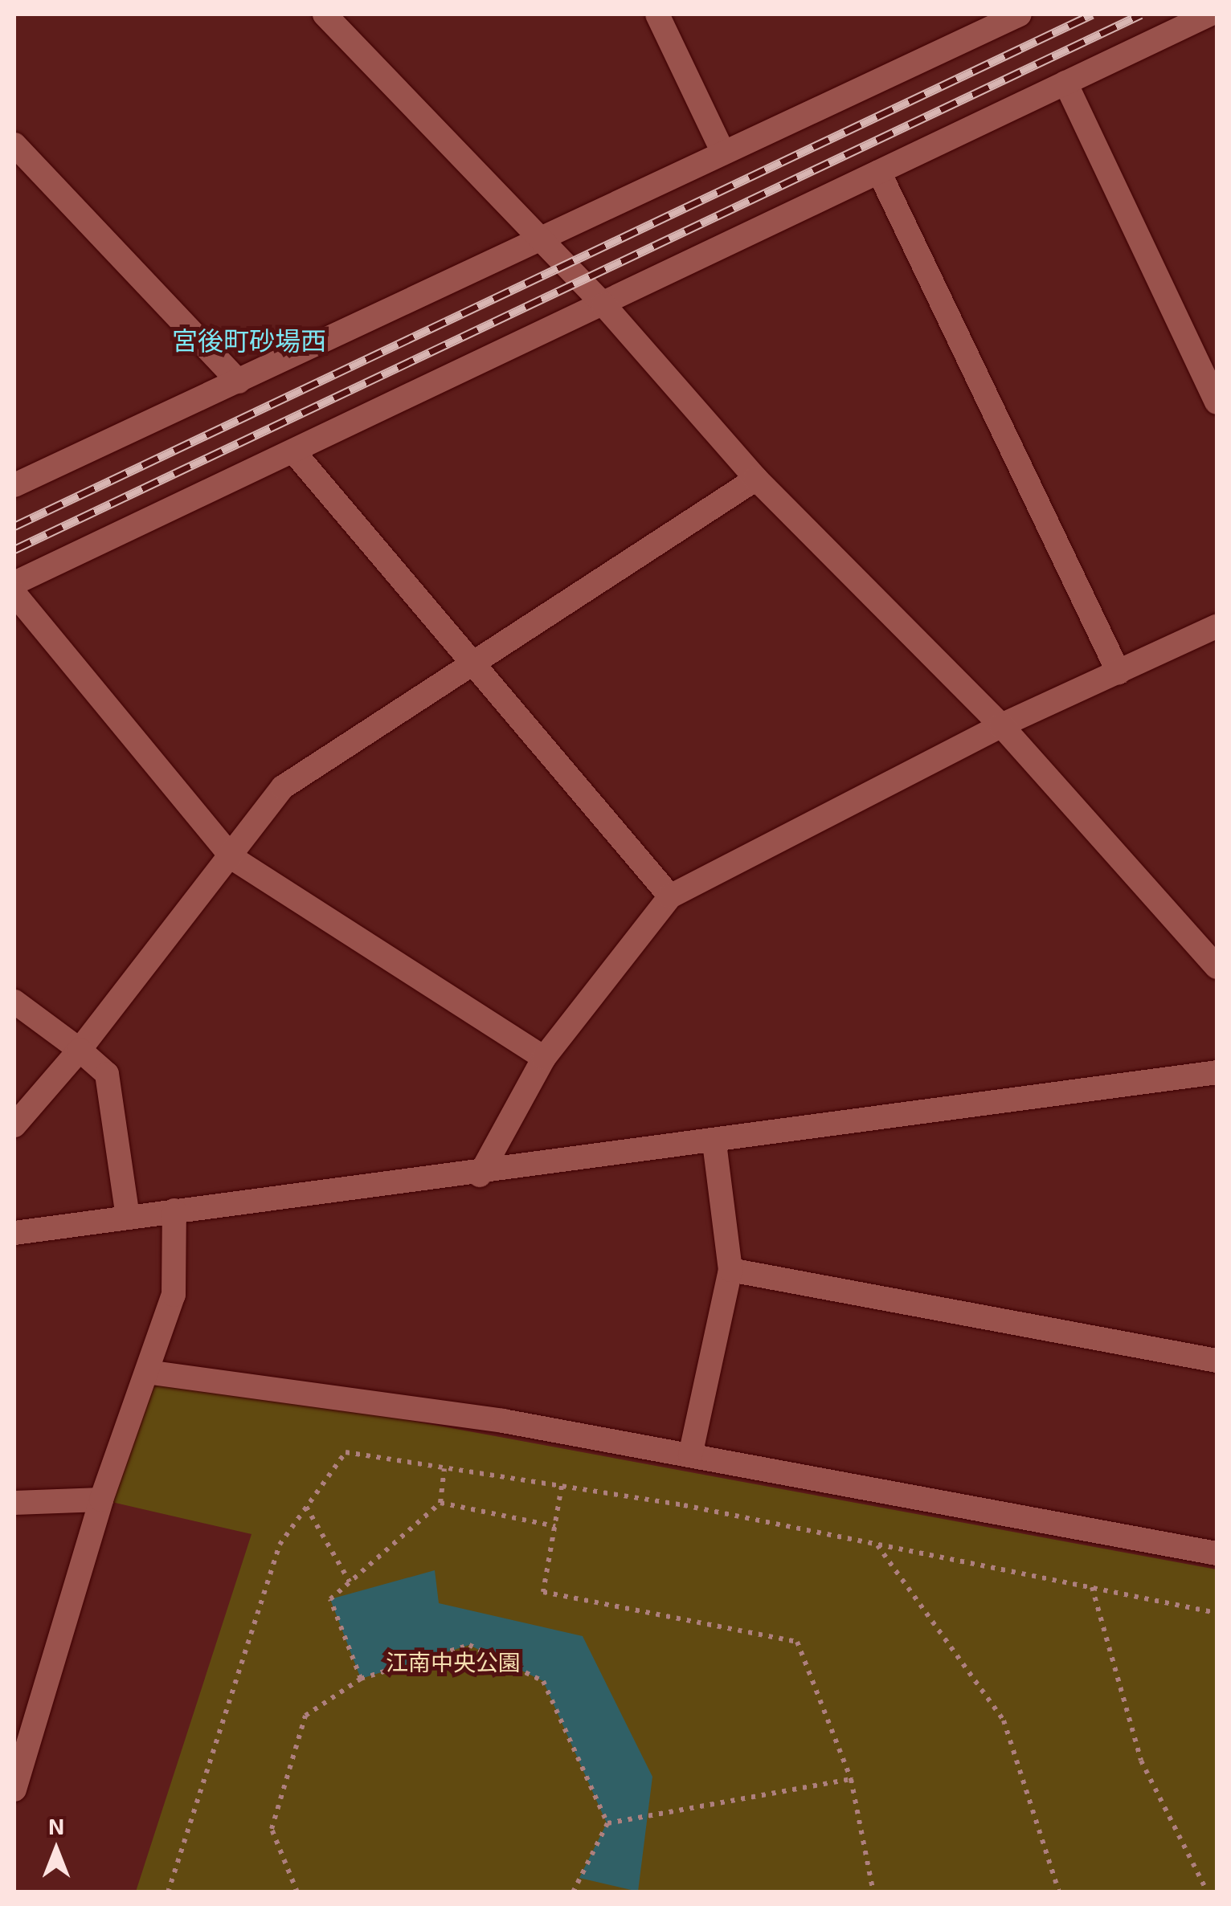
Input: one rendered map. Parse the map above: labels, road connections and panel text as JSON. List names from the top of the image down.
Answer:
{
  "districts": ["宮後町砂場西"],
  "parks": ["江南中央公園"],
  "north": "top"
}
